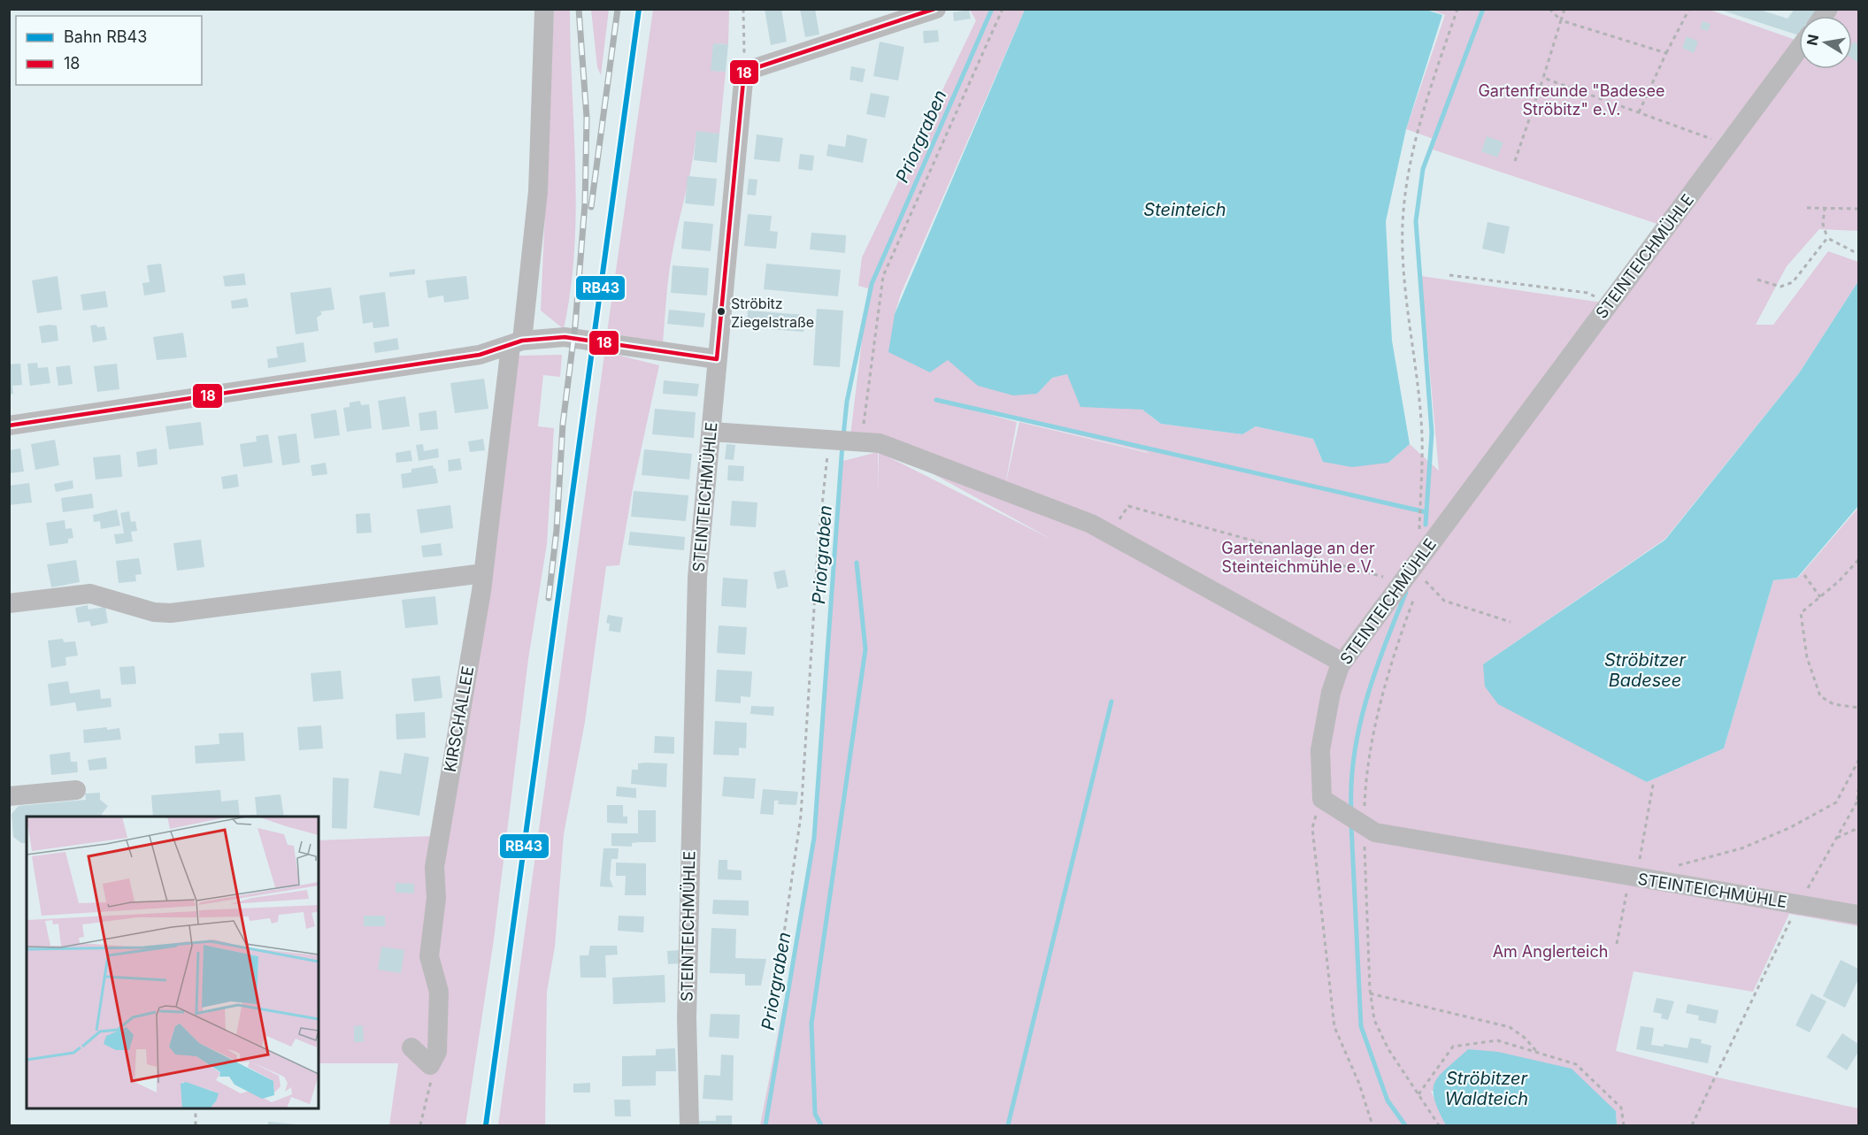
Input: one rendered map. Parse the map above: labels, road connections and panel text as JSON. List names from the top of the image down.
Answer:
{
  "streets": {
    "street": ["STEINTEICHMÜHLE", "KIRSCHALLEE"]
  },
  "water": [
    "Priorgraben",
    "Steinteich",
    "Ströbitzer Badesee",
    "Ströbitzer Waldteich"
  ],
  "parks": ["Gartenfreunde \"Badesee Ströbitz\" e.V.", "Gartenanlage an der Steinteichmühle e.V.", "Am Anglerteich"],
  "places": ["Ströbitz Ziegelstraße"],
  "lines": ["rail line RB43", "transit line 18"],
  "legend": ["Bahn RB43", "18"],
  "north": "left"
}
